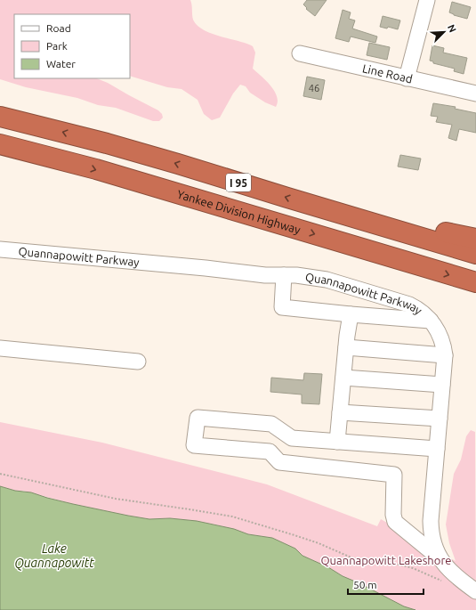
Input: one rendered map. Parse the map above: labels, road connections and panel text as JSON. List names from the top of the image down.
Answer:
{
  "streets": {
    "highway": ["I 95", "Yankee Division Highway"],
    "street": ["Line Road", "Quannapowitt Parkway"]
  },
  "water": ["Lake Quannapowitt"],
  "parks": ["Quannapowitt Lakeshore"],
  "house_numbers": ["46"],
  "legend": ["Road", "Park", "Water"],
  "scale_bar": "50 m",
  "north": "top right"
}
